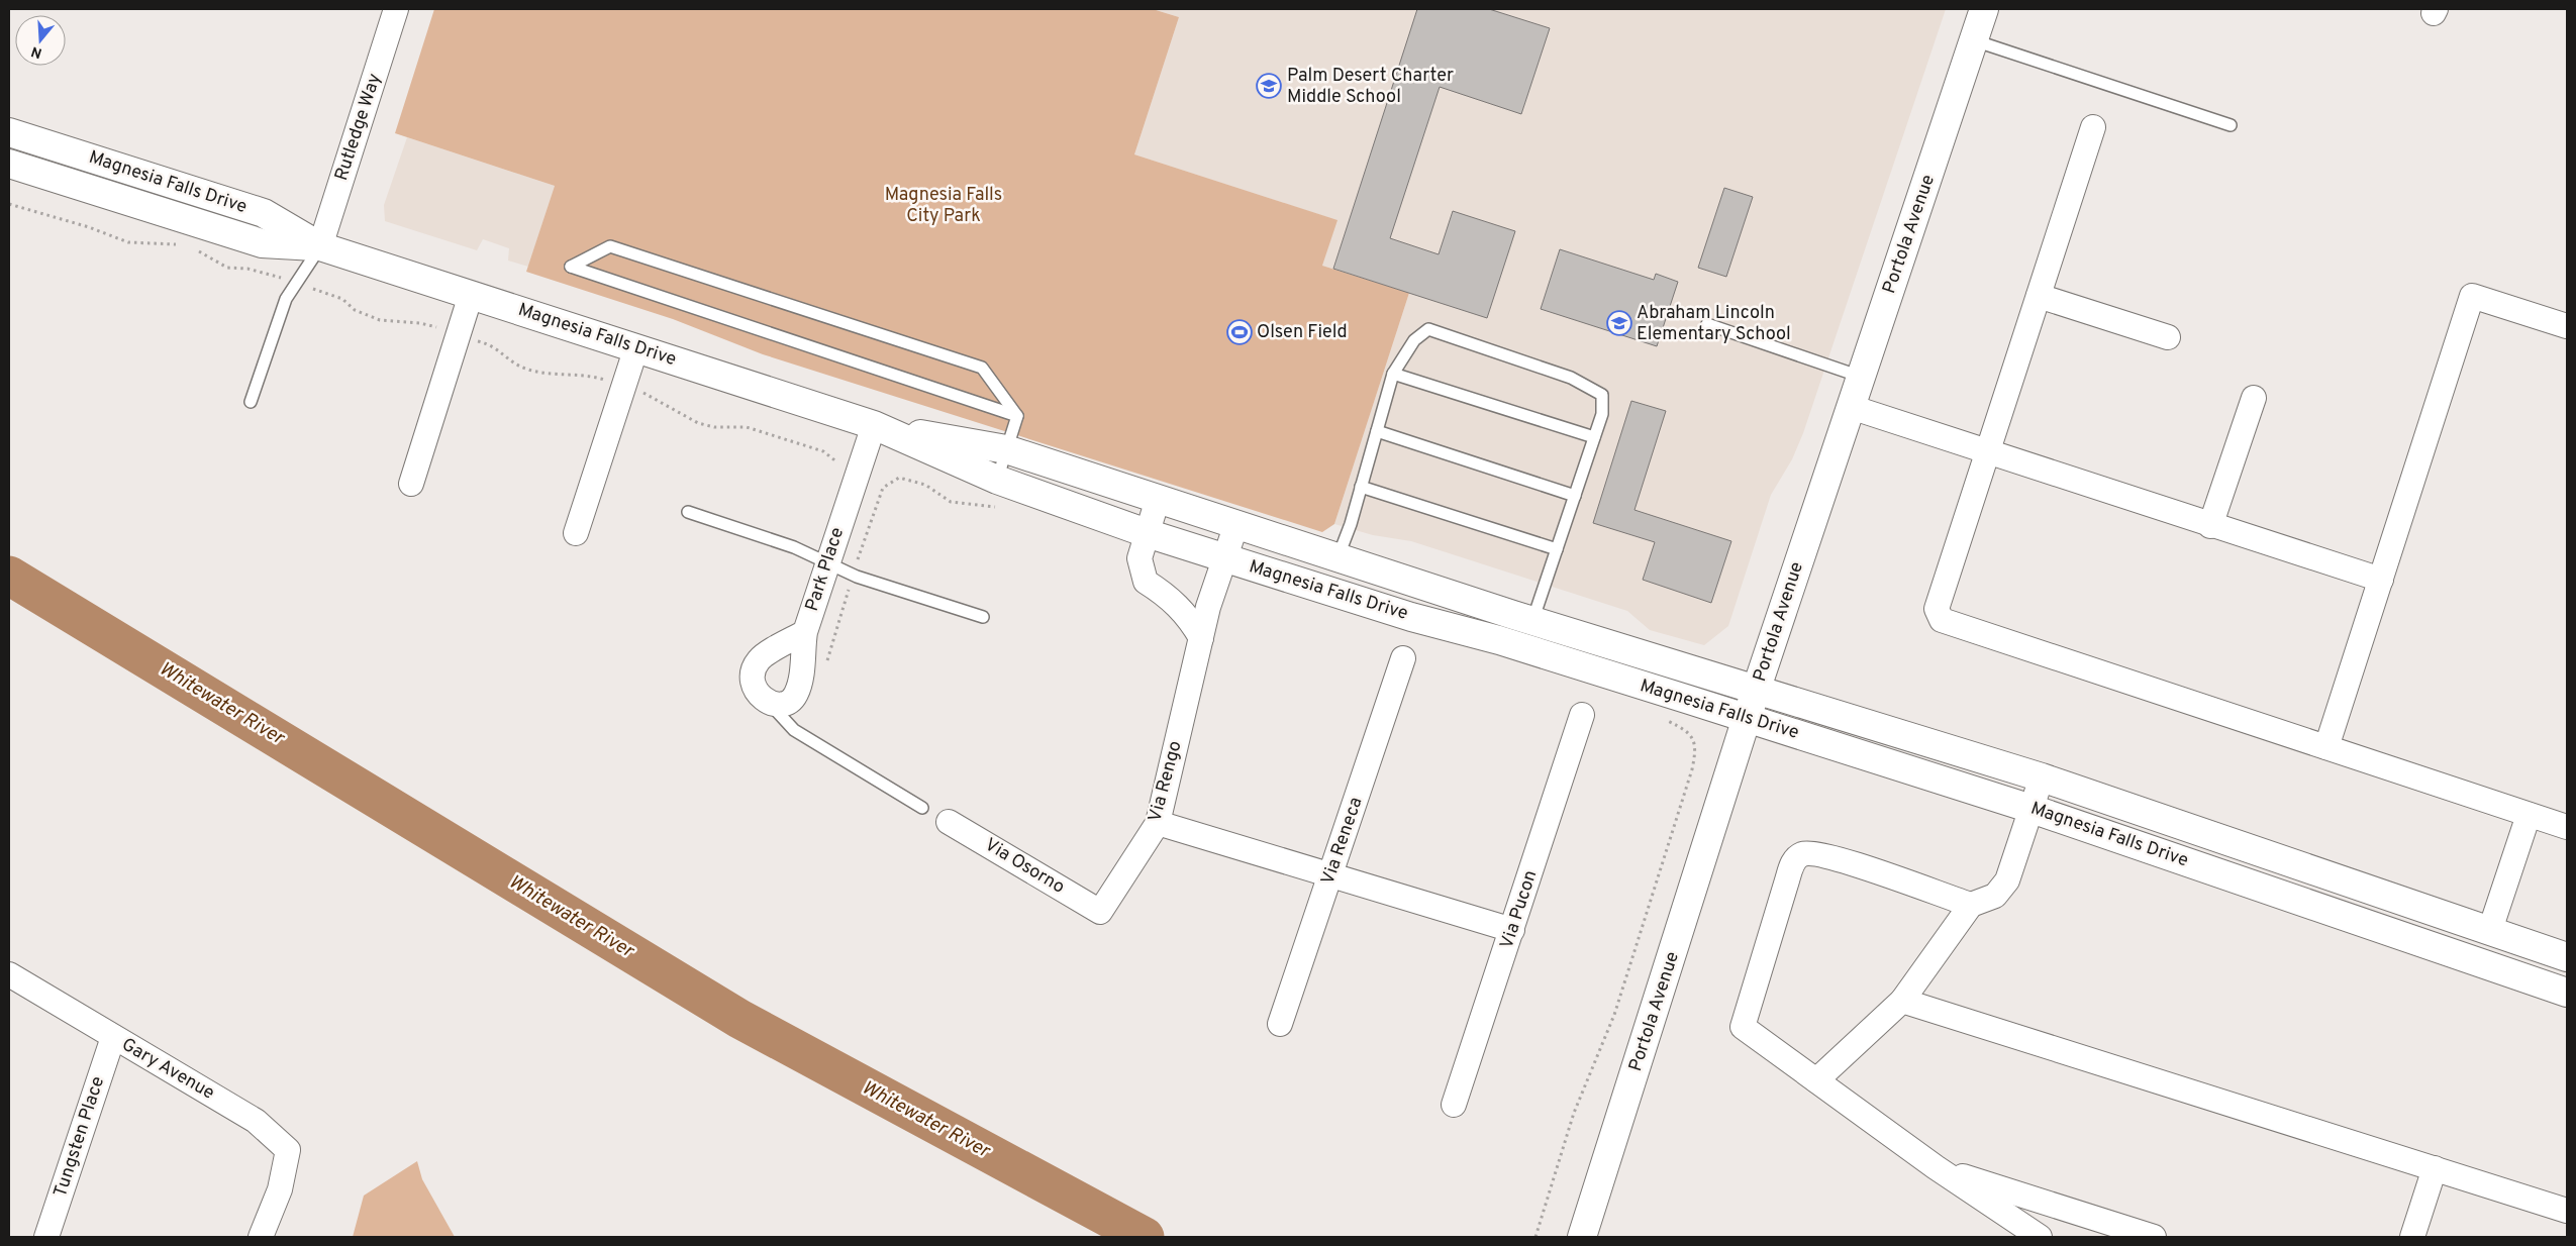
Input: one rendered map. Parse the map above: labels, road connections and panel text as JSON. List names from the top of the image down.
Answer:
{
  "streets": {
    "street": [
      "Rutledge Way",
      "Magnesia Falls Drive",
      "Portola Avenue",
      "Park Place",
      "Via Rengo",
      "Via Reneca",
      "Via Osorno",
      "Via Pucon",
      "Gary Avenue",
      "Tungsten Place"
    ]
  },
  "crossings": [
    ["Rutledge Way", "Magnesia Falls Drive"],
    ["Magnesia Falls Drive", "Portola Avenue"],
    ["Magnesia Falls Drive", "Park Place"],
    ["Magnesia Falls Drive", "Via Rengo"],
    ["Via Rengo", "Via Osorno"],
    ["Gary Avenue", "Tungsten Place"]
  ],
  "water": ["Whitewater River"],
  "parks": ["Magnesia Falls City Park"],
  "places": {
    "school or university": ["Palm Desert Charter Middle School", "Abraham Lincoln Elementary School"],
    "sports": ["Olsen Field"]
  },
  "north": "bottom"
}
